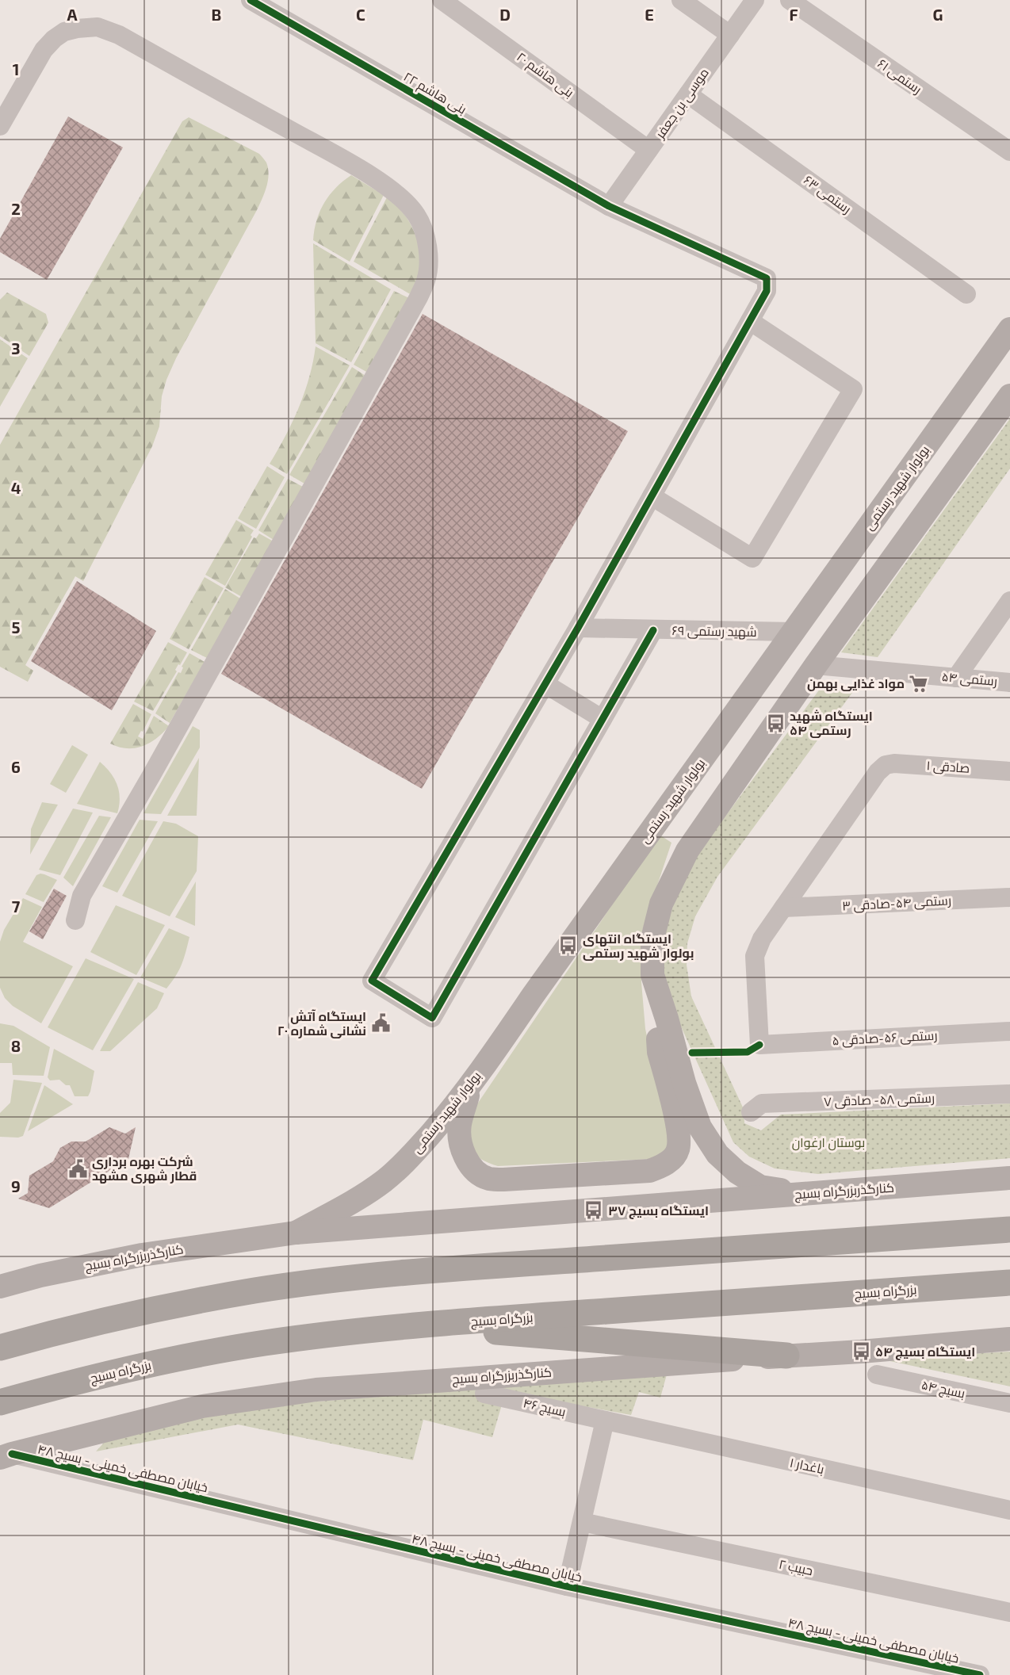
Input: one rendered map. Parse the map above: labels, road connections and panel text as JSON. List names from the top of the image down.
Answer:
{
  "streets": {
    "highway": ["بزرگراه بسیج"],
    "main road": ["بولوار شهید رستمی", "کنارگذربزرگراه بسیج"],
    "street": [
      "بنی هاشم ۲۰",
      "رستمی ۶۱",
      "بنی هاشم ۲۲",
      "موسی بن جعفر",
      "رستمی ۶۳",
      "شهید رستمی ۶۹",
      "رستمی ۵۴",
      "صادقی ۱",
      "رستمی ۵۴-صادقی ۳",
      "رستمی ۵۶-صادقی ۵",
      "رستمی ۵۸- صادقی ۷",
      "بسیج ۵۴",
      "بسیج ۴۶",
      "باغدار ۱",
      "خیابان مصطفی خمینی - بسیج ۴۸",
      "حبیب ۲"
    ]
  },
  "crossings": [
    ["بنی هاشم ۲۰", "موسی بن جعفر"],
    ["بنی هاشم ۲۲", "موسی بن جعفر"],
    ["موسی بن جعفر", "رستمی ۶۳"],
    ["بولوار شهید رستمی", "شهید رستمی ۶۹"],
    ["بولوار شهید رستمی", "کنارگذربزرگراه بسیج"],
    ["صادقی ۱", "رستمی ۵۴-صادقی ۳"],
    ["صادقی ۱", "رستمی ۵۶-صادقی ۵"],
    ["رستمی ۵۴-صادقی ۳", "رستمی ۵۶-صادقی ۵"],
    ["کنارگذربزرگراه بسیج", "خیابان مصطفی خمینی - بسیج ۴۸"],
    ["بسیج ۴۶", "باغدار ۱"]
  ],
  "parks": ["بوستان ارغوان"],
  "places": {
    "supermarket": ["مواد غذایی بهمن"],
    "bus stop": [
      "ایستگاه شهید رستمی ۵۴",
      "ایستگاه انتهای بولوار شهید رستمی",
      "ایستگاه بسیج ۳۷",
      "ایستگاه بسیج ۵۴"
    ],
    "public building": ["ایستگاه آتش نشانی شماره ۲۰", "شرکت بهره برداری قطار شهری مشهد"]
  },
  "grid": {
    "columns": [
      "A",
      "B",
      "C",
      "D",
      "E",
      "F",
      "G"
    ],
    "rows": [
      "1",
      "2",
      "3",
      "4",
      "5",
      "6",
      "7",
      "8",
      "9"
    ]
  }
}
